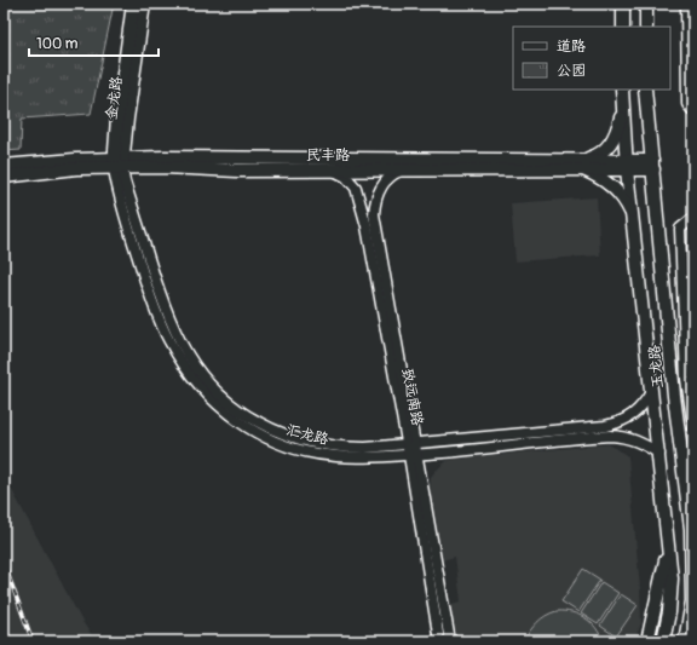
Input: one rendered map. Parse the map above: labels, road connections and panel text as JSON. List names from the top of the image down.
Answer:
{
  "streets": {
    "main road": ["金龙路", "民丰路", "玉龙路"],
    "street": ["致远南路", "汇龙路"]
  },
  "crossings": [
    ["金龙路", "民丰路"],
    ["金龙路", "汇龙路"],
    ["民丰路", "玉龙路"],
    ["民丰路", "致远南路"],
    ["民丰路", "汇龙路"],
    ["玉龙路", "汇龙路"],
    ["致远南路", "汇龙路"]
  ],
  "legend": ["道路", "公园"],
  "scale_bar": "100 m"
}
